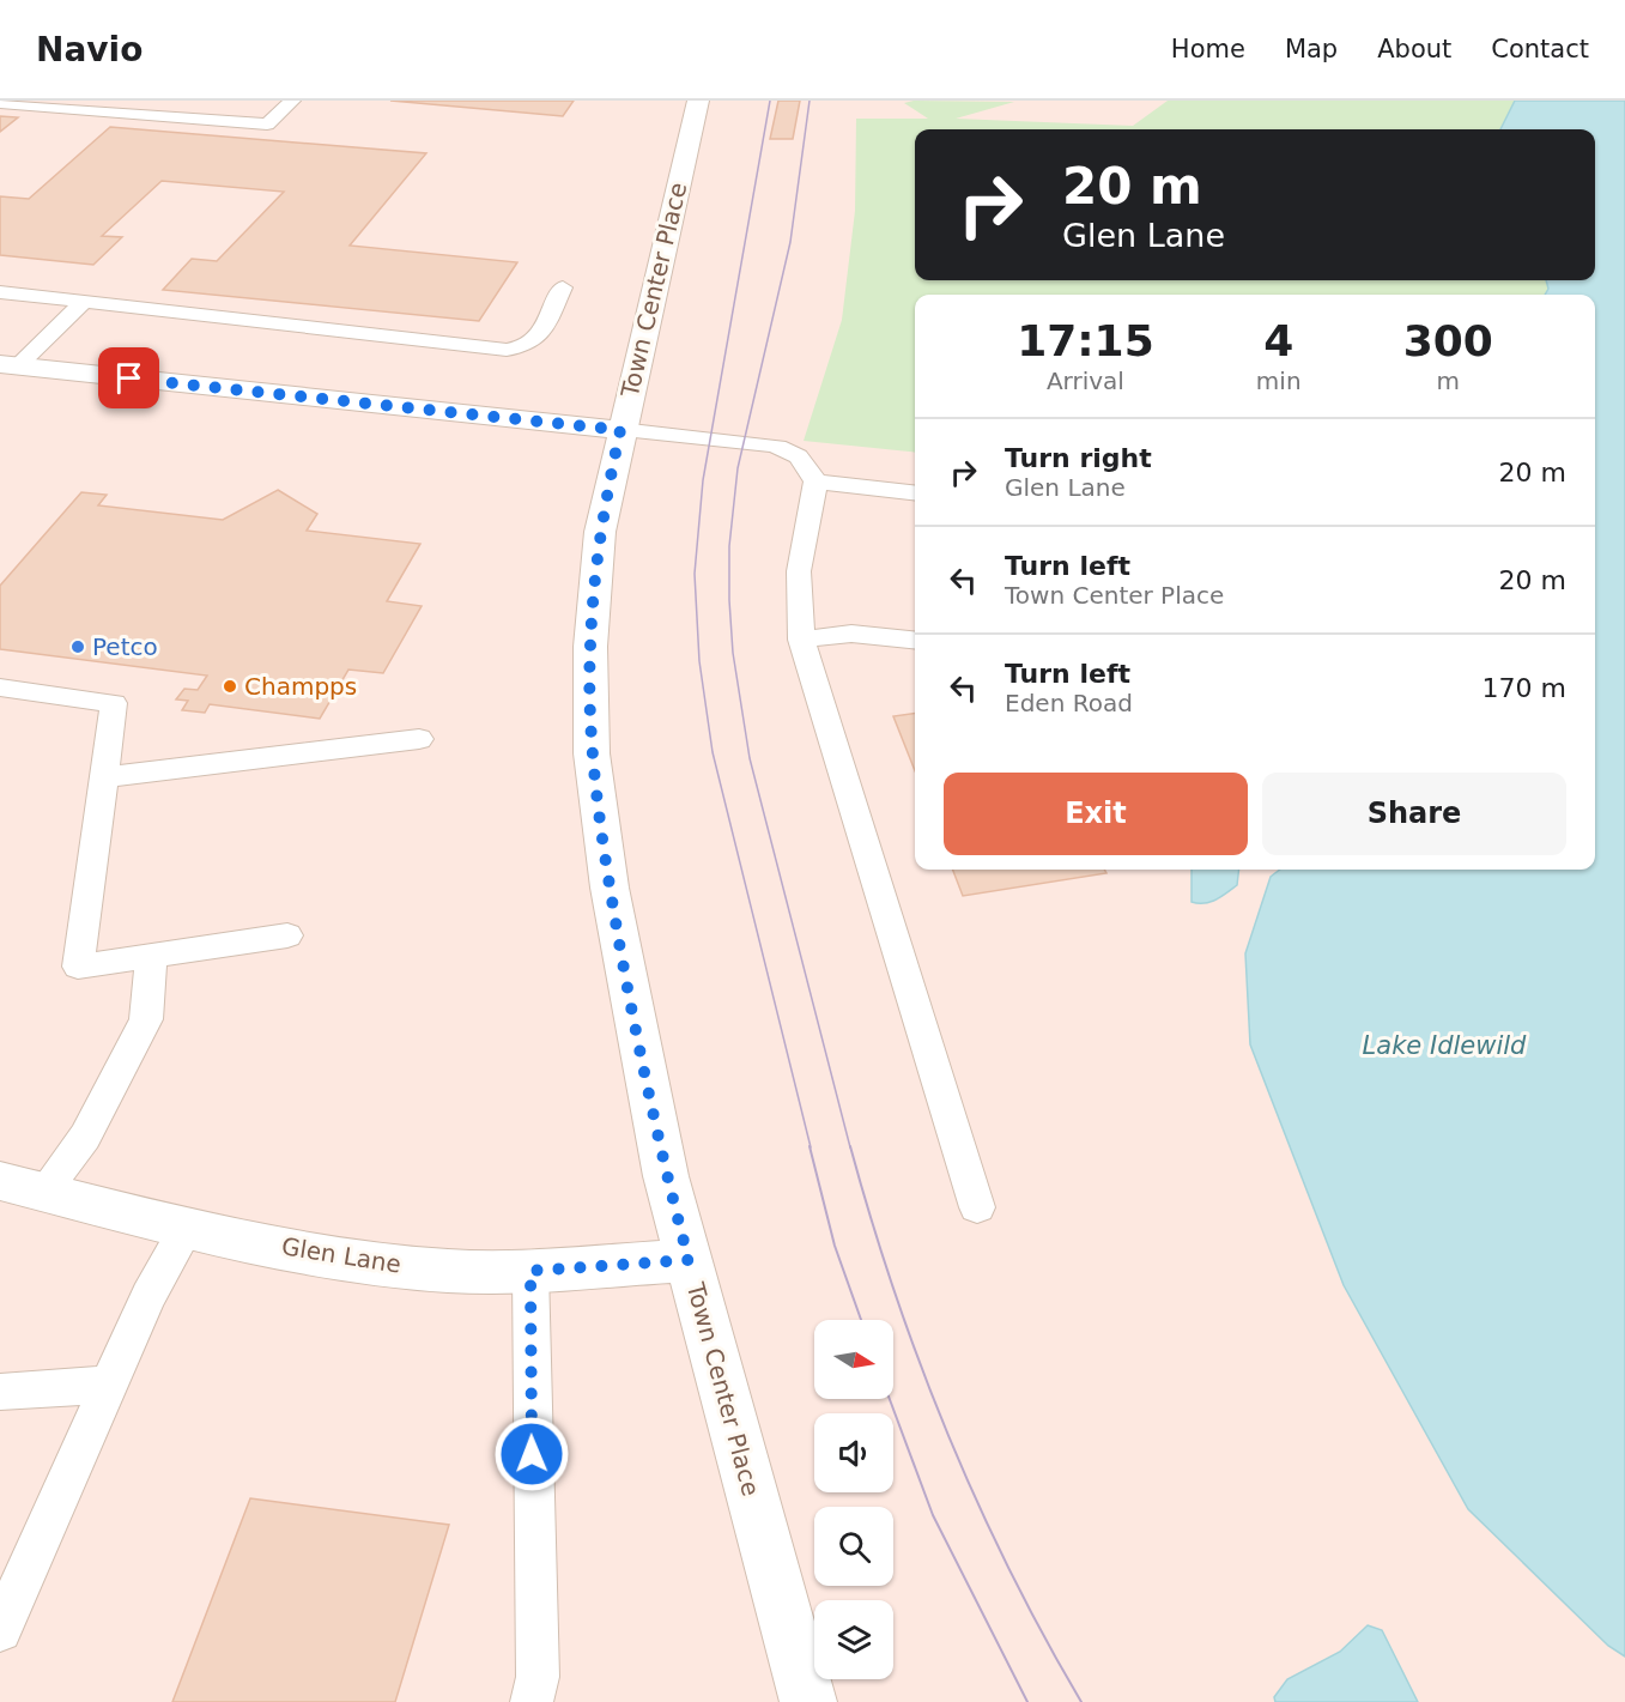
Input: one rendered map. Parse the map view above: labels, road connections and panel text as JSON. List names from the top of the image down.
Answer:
{
  "streets": {
    "street": ["Town Center Place", "Glen Lane"]
  },
  "crossings": [
    ["Town Center Place", "Glen Lane"]
  ],
  "water": ["Lake Idlewild"],
  "places": ["Petco", "Champps"],
  "north": "right",
  "page": {
    "header": "Navio",
    "nav": [
      "Home",
      "Map",
      "About",
      "Contact"
    ],
    "turn": ["20 m", "Glen Lane"],
    "eta": [
      "17:15",
      "Arrival",
      "4",
      "min",
      "300",
      "m"
    ],
    "list": [
      {
        "name": "Turn right",
        "note": "Glen Lane",
        "value": "20 m"
      },
      {
        "name": "Turn left",
        "note": "Town Center Place",
        "value": "20 m"
      },
      {
        "name": "Turn left",
        "note": "Eden Road",
        "value": "170 m"
      }
    ],
    "buttons": ["Exit", "Share"]
  }
}
